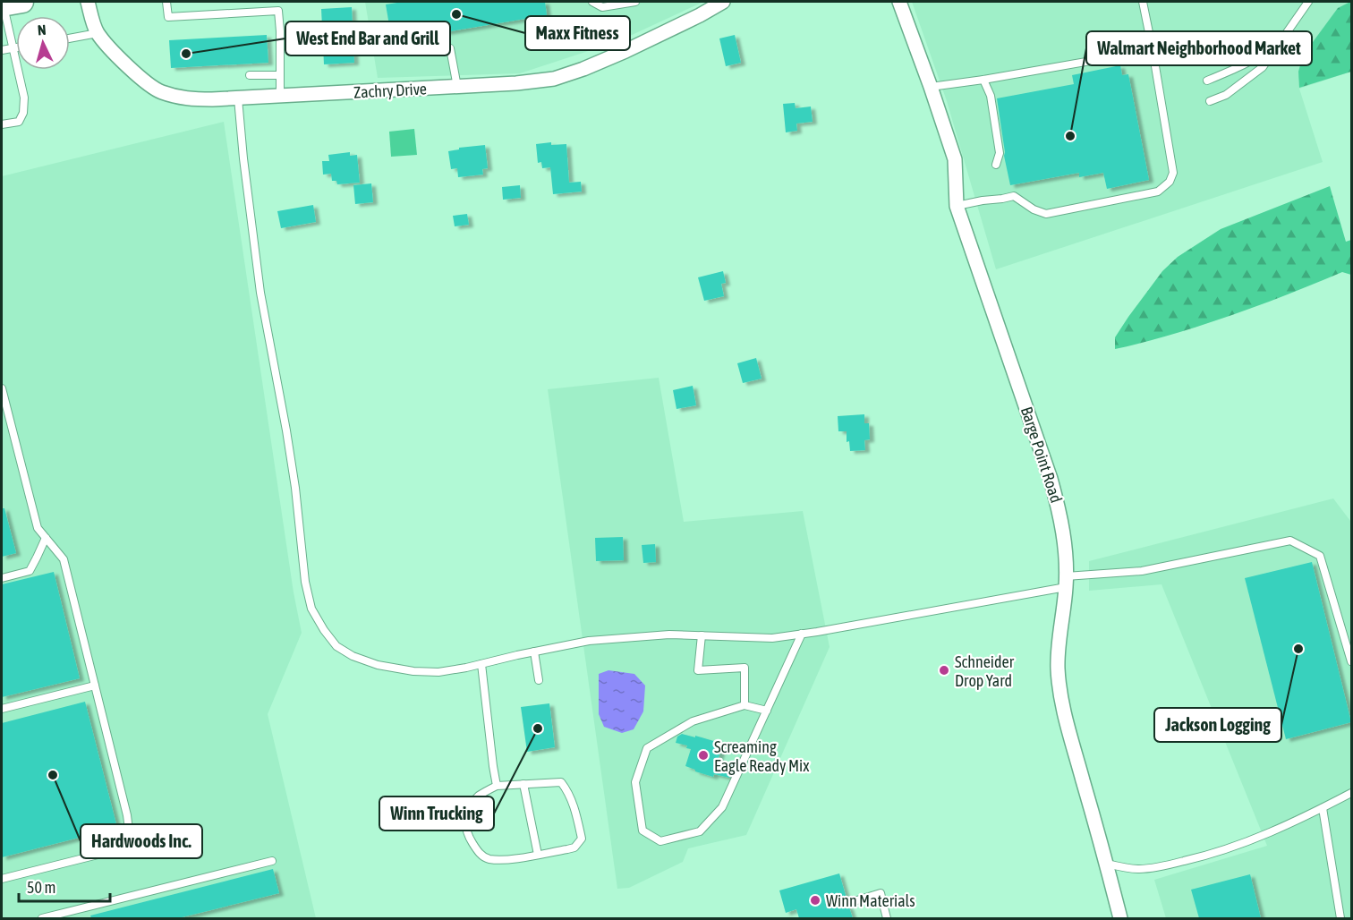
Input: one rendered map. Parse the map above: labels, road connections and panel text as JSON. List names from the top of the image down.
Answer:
{
  "streets": {
    "street": ["Zachry Drive", "Barge Point Road"]
  },
  "places": [
    "Maxx Fitness",
    "West End Bar and Grill",
    "Walmart Neighborhood Market",
    "Jackson Logging",
    "Schneider Drop Yard",
    "Winn Trucking",
    "Screaming Eagle Ready Mix",
    "Hardwoods Inc.",
    "Winn Materials"
  ],
  "scale_bar": "50 m",
  "north": "top"
}
